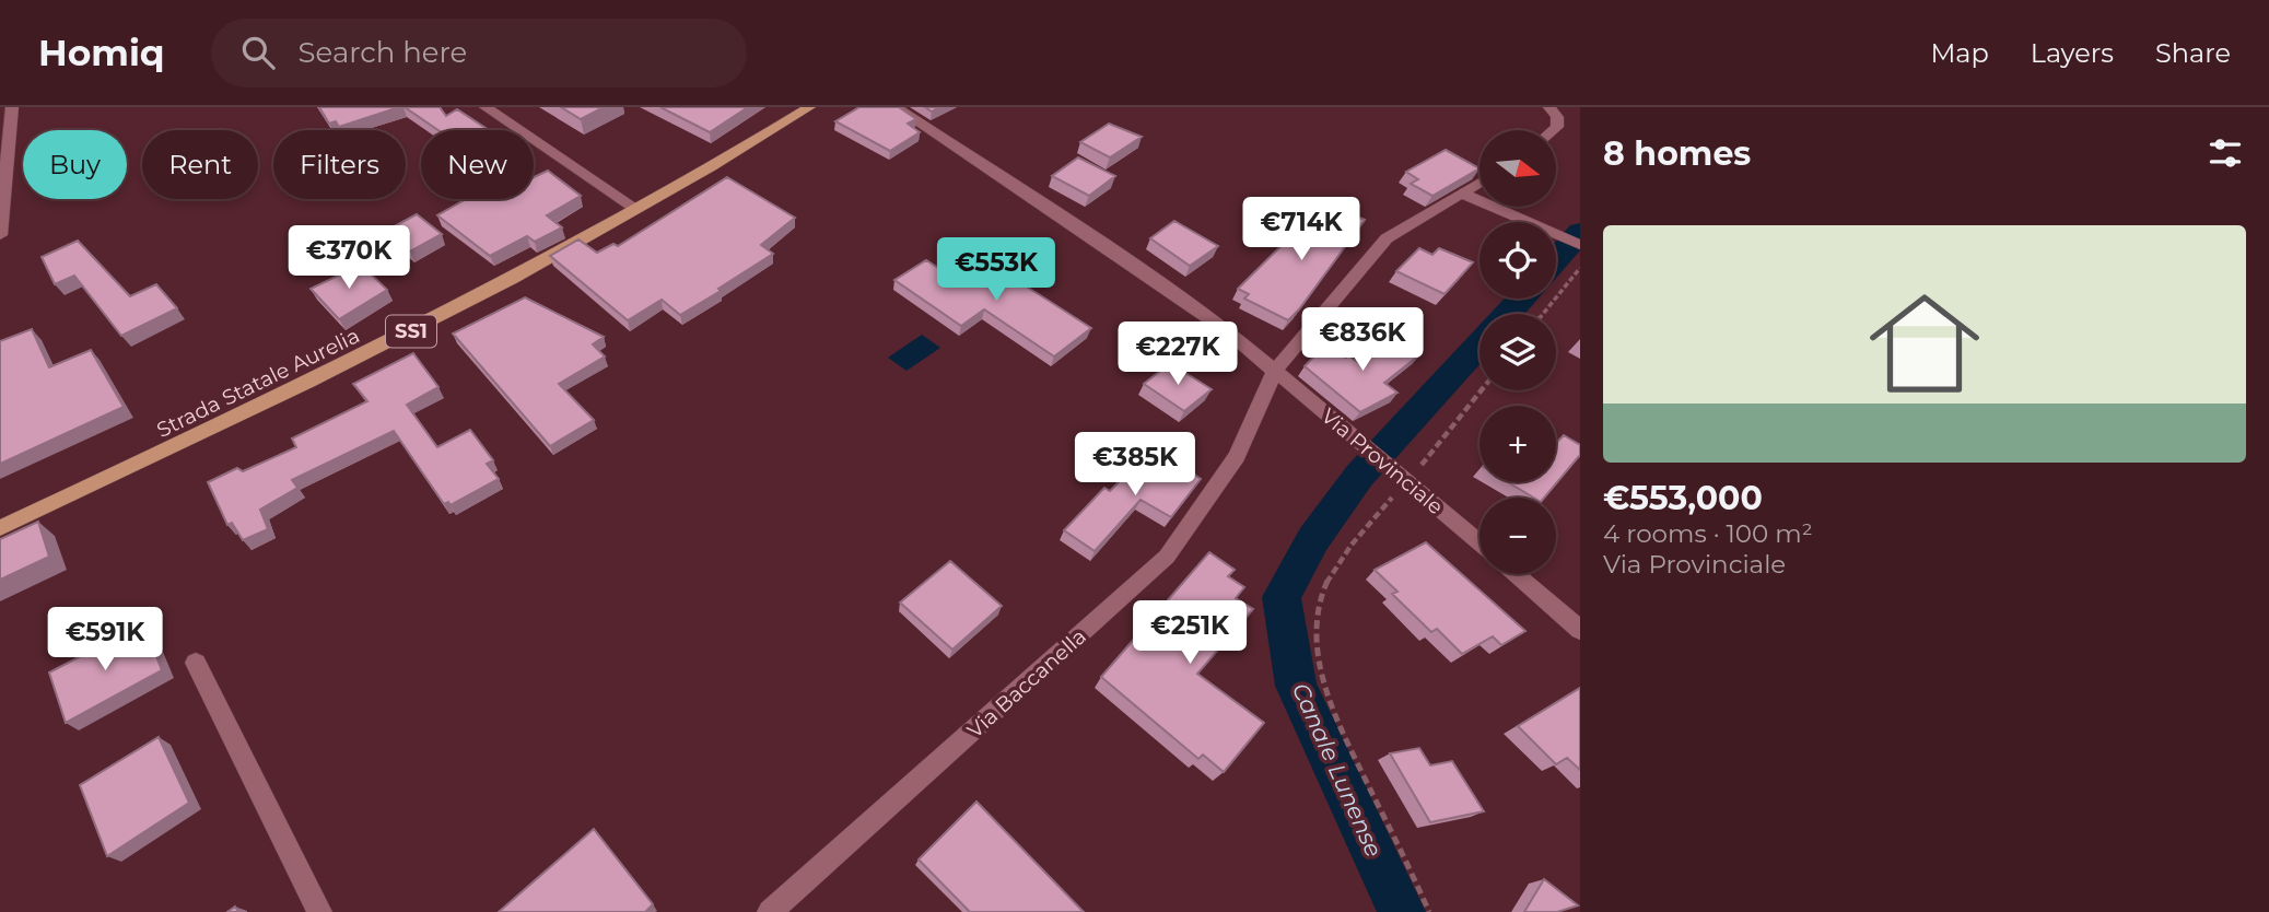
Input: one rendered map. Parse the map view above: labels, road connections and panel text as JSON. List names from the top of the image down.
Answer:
{
  "streets": {
    "main road": ["SS1", "Strada Statale Aurelia"],
    "street": ["Via Provinciale", "Via Baccanella"]
  },
  "crossings": [
    ["Via Provinciale", "Via Baccanella"]
  ],
  "water": ["Canale Lunense"],
  "north": "right",
  "page": {
    "header": "Homiq",
    "search": "Search here",
    "nav": ["Map", "Layers", "Share"],
    "heading": "8 homes",
    "map_buttons": ["+", "−"],
    "chip": [
      "Buy",
      "Rent",
      "Filters",
      "New"
    ],
    "price": [
      "€714K",
      "€370K",
      "€553K",
      "€836K",
      "€227K",
      "€385K",
      "€251K",
      "€591K"
    ],
    "list": [
      {
        "name": "€553,000",
        "note": "4 rooms · 100 m² · Via Provinciale"
      }
    ]
  }
}
